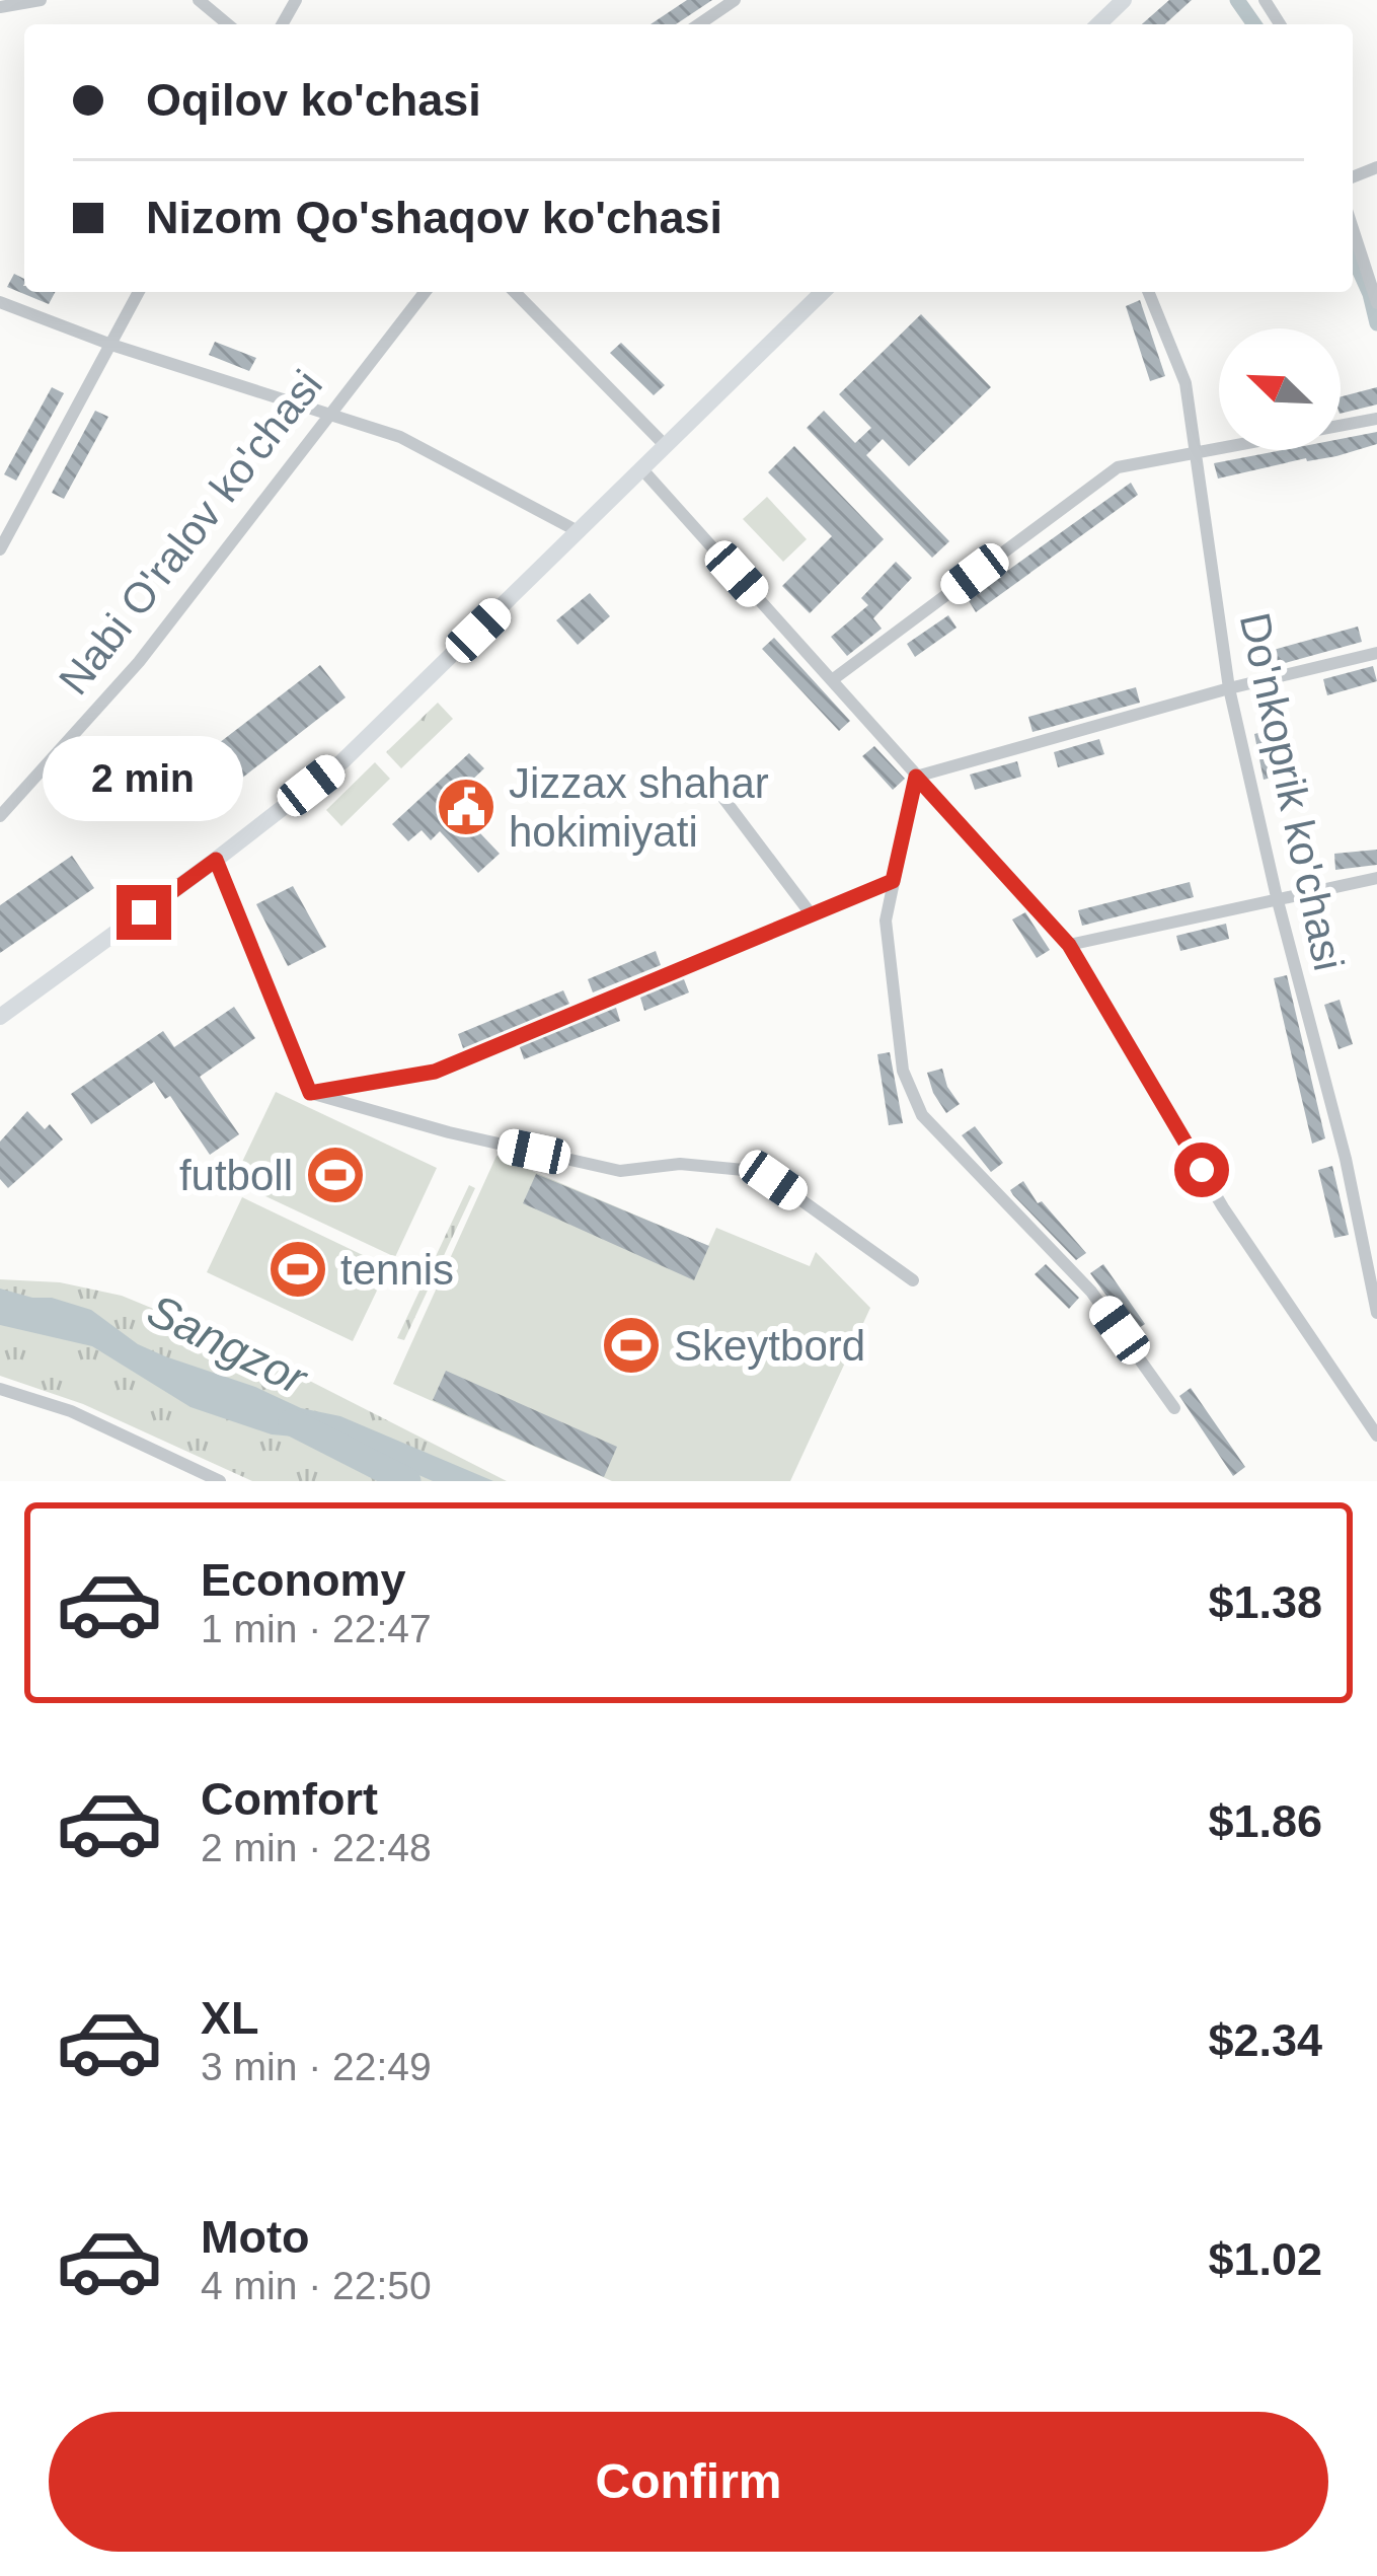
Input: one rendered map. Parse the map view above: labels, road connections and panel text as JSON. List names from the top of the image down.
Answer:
{
  "streets": {
    "street": ["Nabi O'ralov ko'chasi", "Do'nkoprik ko'chasi"]
  },
  "water": ["Sangzor"],
  "places": {
    "public building": ["Jizzax shahar hokimiyati"],
    "sports": ["futboll", "tennis", "Skeytbord"]
  },
  "north": "top left",
  "page": {
    "banner": ["Oqilov ko'chasi", "Nizom Qo'shaqov ko'chasi"],
    "bubble": "2 min",
    "list": [
      {
        "name": "Economy",
        "note": "1 min · 22:47",
        "value": "$1.38"
      },
      {
        "name": "Comfort",
        "note": "2 min · 22:48",
        "value": "$1.86"
      },
      {
        "name": "XL",
        "note": "3 min · 22:49",
        "value": "$2.34"
      },
      {
        "name": "Moto",
        "note": "4 min · 22:50",
        "value": "$1.02"
      }
    ],
    "buttons": "Confirm"
  }
}
